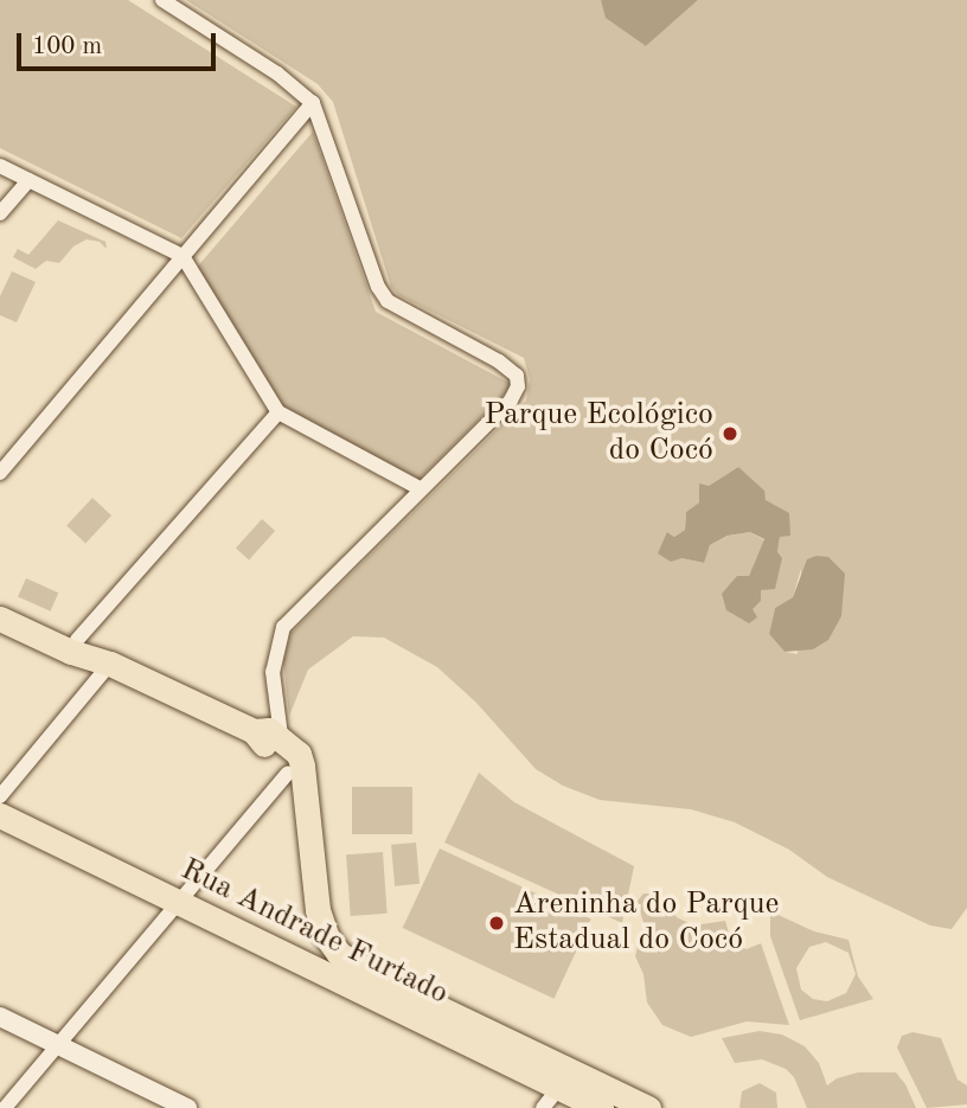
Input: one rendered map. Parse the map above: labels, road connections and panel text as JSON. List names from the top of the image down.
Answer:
{
  "streets": {
    "main road": ["Rua Andrade Furtado"]
  },
  "places": ["Parque Ecológico do Cocó", "Areninha do Parque Estadual do Cocó"],
  "scale_bar": "100 m"
}
